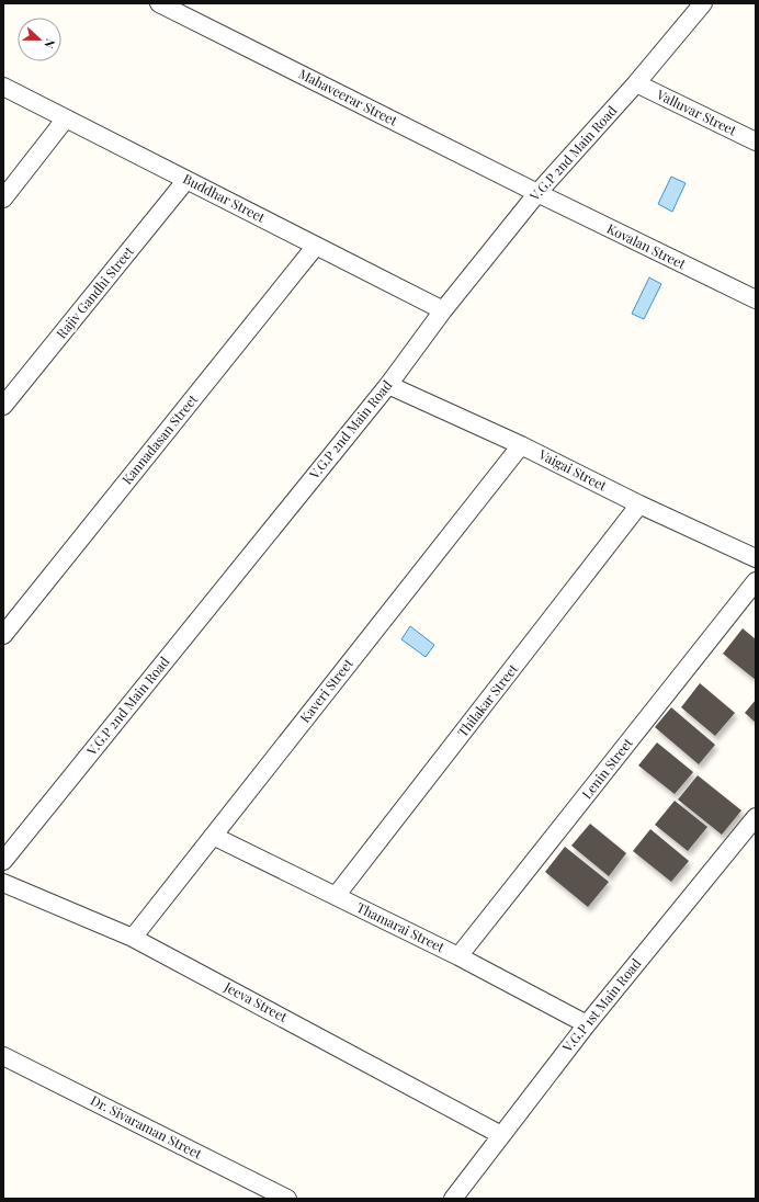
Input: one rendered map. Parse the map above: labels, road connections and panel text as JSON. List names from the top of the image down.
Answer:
{
  "streets": {
    "street": [
      "Mahaveerar Street",
      "Valluvar Street",
      "V.G.P 2nd Main Road",
      "Buddhar Street",
      "Kovalan Street",
      "Rajiv Gandhi Street",
      "Kannadasan Street",
      "Vaigai Street",
      "Kaveri Street",
      "Thilakar Street",
      "Lenin Street",
      "Thamarai Street",
      "Jeeva Street",
      "V.G.P 1st Main Road",
      "Dr. Sivaraman Street"
    ]
  },
  "crossings": [
    ["Mahaveerar Street", "V.G.P 2nd Main Road"],
    ["Mahaveerar Street", "Kovalan Street"],
    ["Valluvar Street", "V.G.P 2nd Main Road"],
    ["V.G.P 2nd Main Road", "Buddhar Street"],
    ["V.G.P 2nd Main Road", "Kovalan Street"],
    ["V.G.P 2nd Main Road", "Vaigai Street"],
    ["Buddhar Street", "Rajiv Gandhi Street"],
    ["Buddhar Street", "Kannadasan Street"],
    ["Vaigai Street", "Kaveri Street"],
    ["Vaigai Street", "Thilakar Street"],
    ["Kaveri Street", "Thamarai Street"],
    ["Kaveri Street", "Jeeva Street"],
    ["Thilakar Street", "Thamarai Street"],
    ["Lenin Street", "Thamarai Street"],
    ["Thamarai Street", "V.G.P 1st Main Road"],
    ["Jeeva Street", "V.G.P 1st Main Road"]
  ],
  "north": "right"
}
